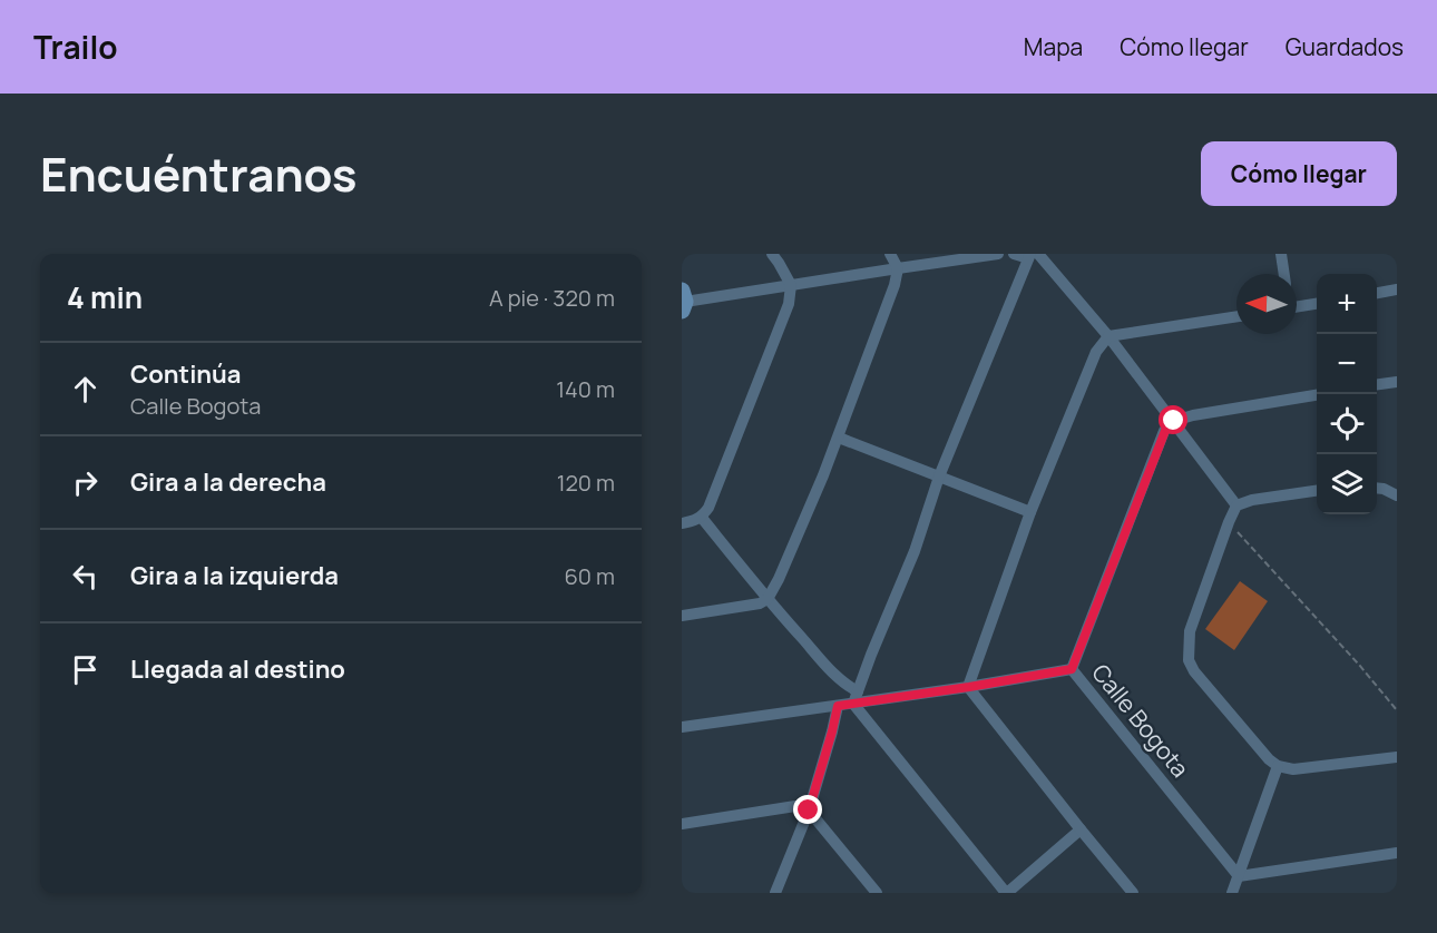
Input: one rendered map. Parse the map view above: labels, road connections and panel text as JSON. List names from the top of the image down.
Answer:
{
  "streets": {
    "street": ["Calle Bogota"]
  },
  "north": "left",
  "page": {
    "header": "Trailo",
    "nav": ["Mapa", "Cómo llegar", "Guardados"],
    "title": "Encuéntranos",
    "buttons": "Cómo llegar",
    "heading": ["4 min", "A pie · 320 m"],
    "map_buttons": ["+", "−"],
    "list": [
      ["Continúa", "Calle Bogota", "140 m"],
      ["Gira a la derecha", "120 m"],
      ["Gira a la izquierda", "60 m"],
      "Llegada al destino"
    ]
  }
}
